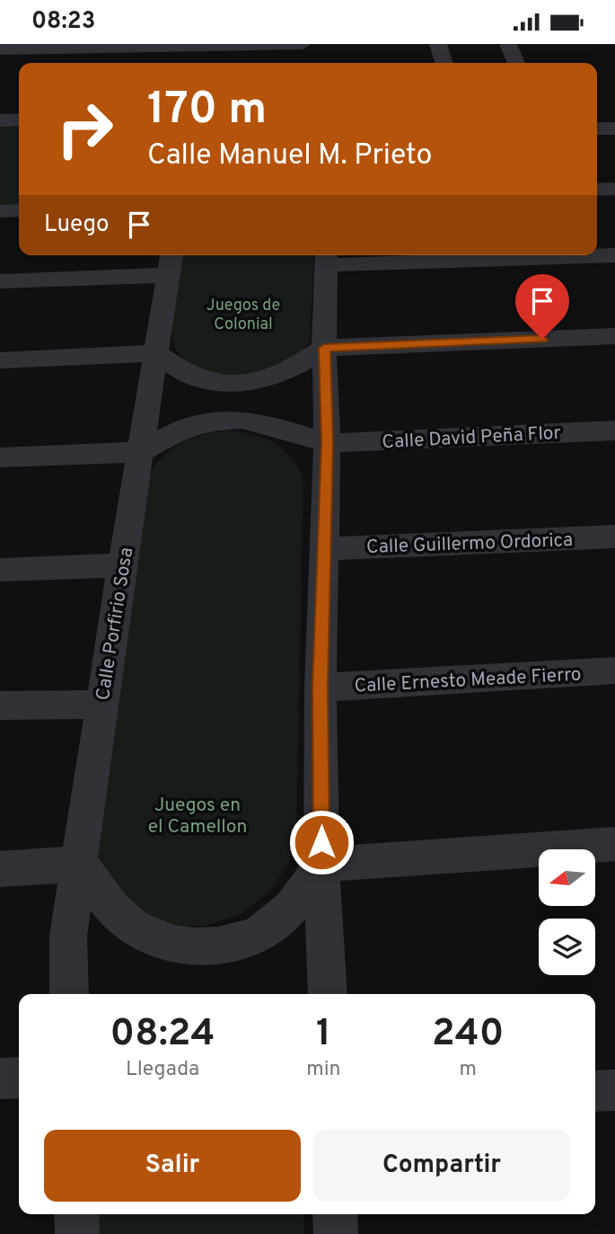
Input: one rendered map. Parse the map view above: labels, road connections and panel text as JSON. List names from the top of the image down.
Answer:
{
  "streets": {
    "street": [
      "Calle David Peña Flor",
      "Calle Guillermo Ordorica",
      "Calle Porfirio Sosa",
      "Calle Ernesto Meade Fierro"
    ]
  },
  "parks": ["Juegos de Colonial", "Juegos en el Camellon"],
  "north": "left",
  "page": {
    "status": "08:23",
    "turn": ["170 m", "Calle Manuel M. Prieto"],
    "then": "Luego",
    "eta": [
      "08:24",
      "Llegada",
      "1",
      "min",
      "240",
      "m"
    ],
    "buttons": ["Salir", "Compartir"]
  }
}
